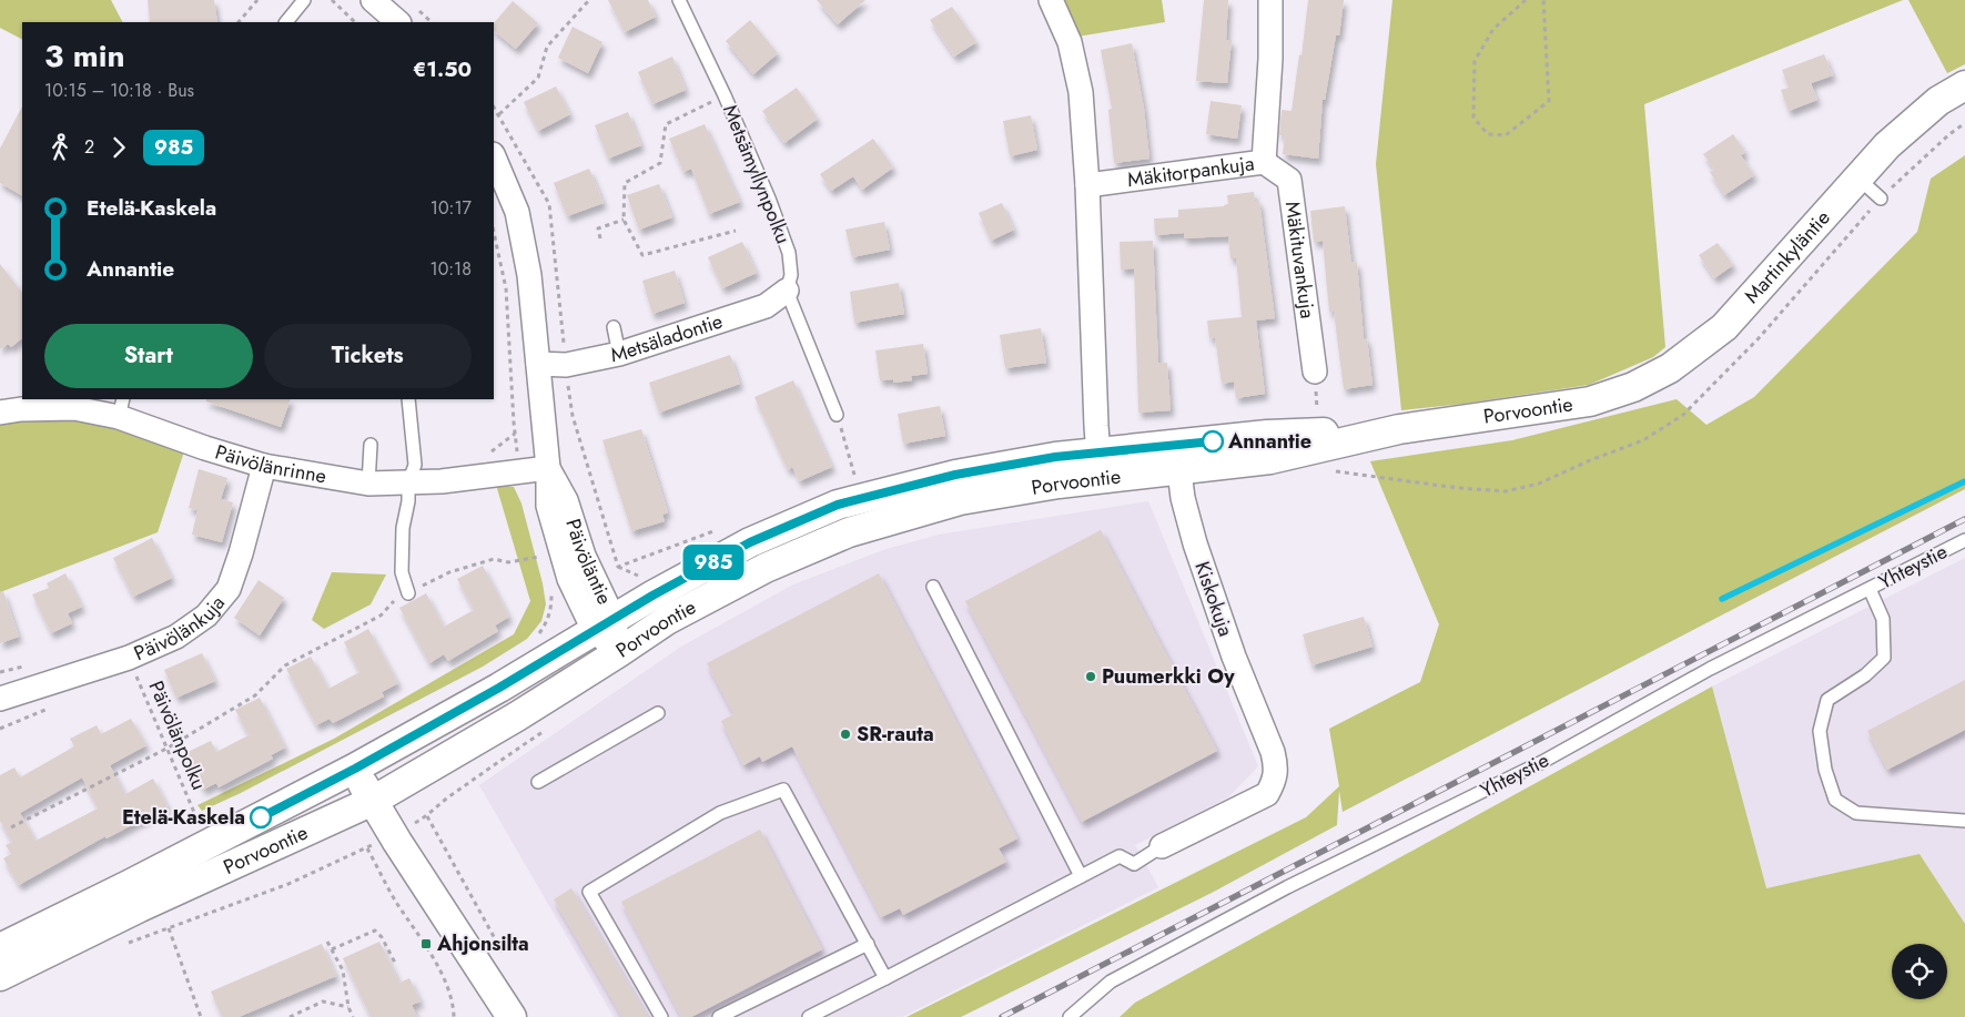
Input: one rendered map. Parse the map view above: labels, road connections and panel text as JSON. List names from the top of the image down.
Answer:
{
  "streets": {
    "street": [
      "Mäkitorpankuja",
      "Martinkyläntie",
      "Mäkituvankuja",
      "Metsäladontie",
      "Porvoontie",
      "Päivölänrinne",
      "Päivöläntie",
      "Kiskokuja",
      "Päivölänkuja"
    ],
    "lane": ["Metsämyllynpolku", "Yhteystie"],
    "path": ["Päivölänpolku"]
  },
  "crossings": [
    ["Mäkitorpankuja", "Mäkituvankuja"],
    ["Metsämyllynpolku", "Metsäladontie"],
    ["Martinkyläntie", "Porvoontie"],
    ["Metsäladontie", "Päivöläntie"],
    ["Porvoontie", "Päivöläntie"],
    ["Porvoontie", "Kiskokuja"],
    ["Päivölänrinne", "Päivöläntie"],
    ["Päivölänrinne", "Päivölänkuja"],
    ["Päivölänkuja", "Päivölänpolku"]
  ],
  "places": {
    "other": [
      "Annantie",
      "Puumerkki Oy",
      "SR-rauta",
      "Etelä-Kaskela"
    ],
    "transit": ["Ahjonsilta"]
  },
  "lines": ["bus line 985"],
  "page": {
    "on_map": "985",
    "heading": ["3 min", "10:15 – 10:18 · Bus", "€1.50"],
    "legs": ["2", "985"],
    "list": [
      {
        "name": "Etelä-Kaskela",
        "value": "10:17"
      },
      {
        "name": "Annantie",
        "value": "10:18"
      }
    ],
    "buttons": ["Start", "Tickets"]
  }
}
